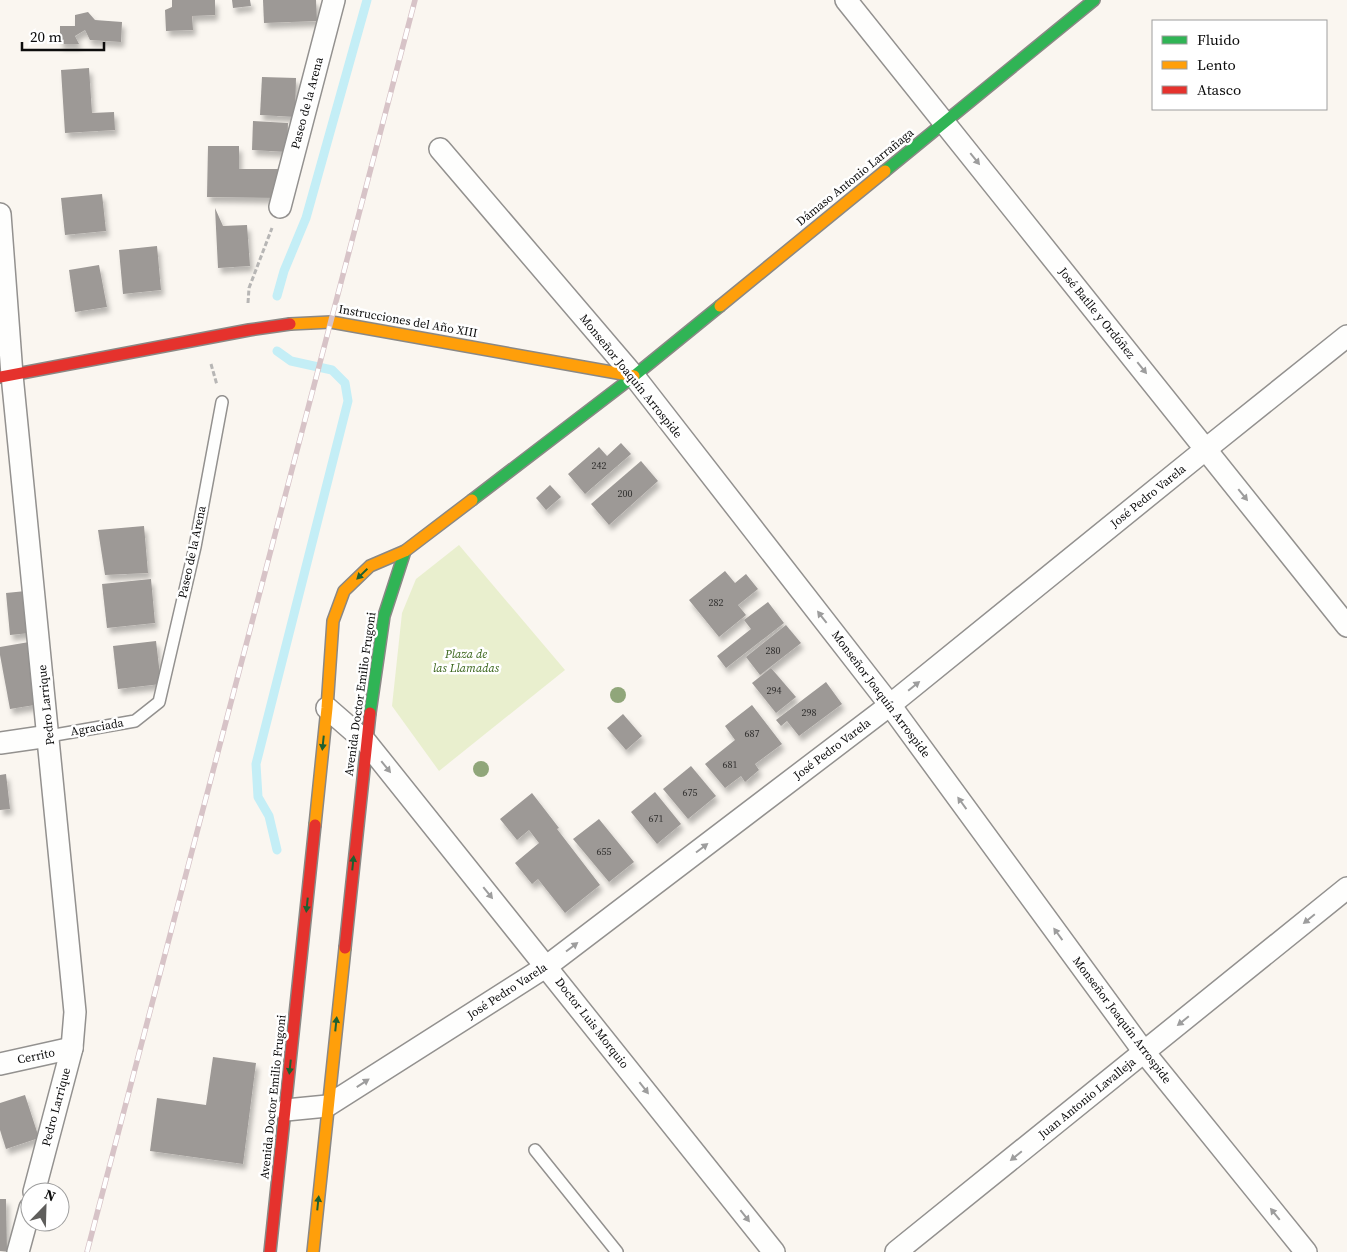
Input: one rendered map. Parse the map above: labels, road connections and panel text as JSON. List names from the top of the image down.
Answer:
{
  "streets": {
    "street": [
      "Paseo de la Arena",
      "Dámaso Antonio Larrañaga",
      "José Batlle y Ordóñez",
      "Instrucciones del Año XIII",
      "Monseñor Joaquín Arrospide",
      "José Pedro Varela",
      "Avenida Doctor Emilio Frugoni",
      "Pedro Larrique",
      "Agraciada",
      "Doctor Luis Morquio",
      "Cerrito",
      "Juan Antonio Lavalleja"
    ]
  },
  "crossings": [
    ["Paseo de la Arena", "Agraciada"],
    ["Dámaso Antonio Larrañaga", "José Batlle y Ordóñez"],
    ["Dámaso Antonio Larrañaga", "Instrucciones del Año XIII"],
    ["Dámaso Antonio Larrañaga", "Monseñor Joaquín Arrospide"],
    ["Dámaso Antonio Larrañaga", "Avenida Doctor Emilio Frugoni"],
    ["José Batlle y Ordóñez", "José Pedro Varela"],
    ["Instrucciones del Año XIII", "Monseñor Joaquín Arrospide"],
    ["Instrucciones del Año XIII", "Pedro Larrique"],
    ["Monseñor Joaquín Arrospide", "José Pedro Varela"],
    ["Monseñor Joaquín Arrospide", "Juan Antonio Lavalleja"],
    ["José Pedro Varela", "Avenida Doctor Emilio Frugoni"],
    ["José Pedro Varela", "Doctor Luis Morquio"],
    ["Avenida Doctor Emilio Frugoni", "Doctor Luis Morquio"],
    ["Pedro Larrique", "Agraciada"],
    ["Pedro Larrique", "Cerrito"]
  ],
  "one_way": [
    "José Batlle y Ordóñez",
    "Monseñor Joaquín Arrospide",
    "José Pedro Varela",
    "Doctor Luis Morquio",
    "Juan Antonio Lavalleja"
  ],
  "parks": ["Plaza de las Llamadas"],
  "house_numbers": [
    "242",
    "200",
    "282",
    "280",
    "294",
    "298",
    "687",
    "681",
    "675",
    "671",
    "655"
  ],
  "legend": ["Fluido", "Lento", "Atasco"],
  "scale_bar": "20 m",
  "north": "top right"
}
